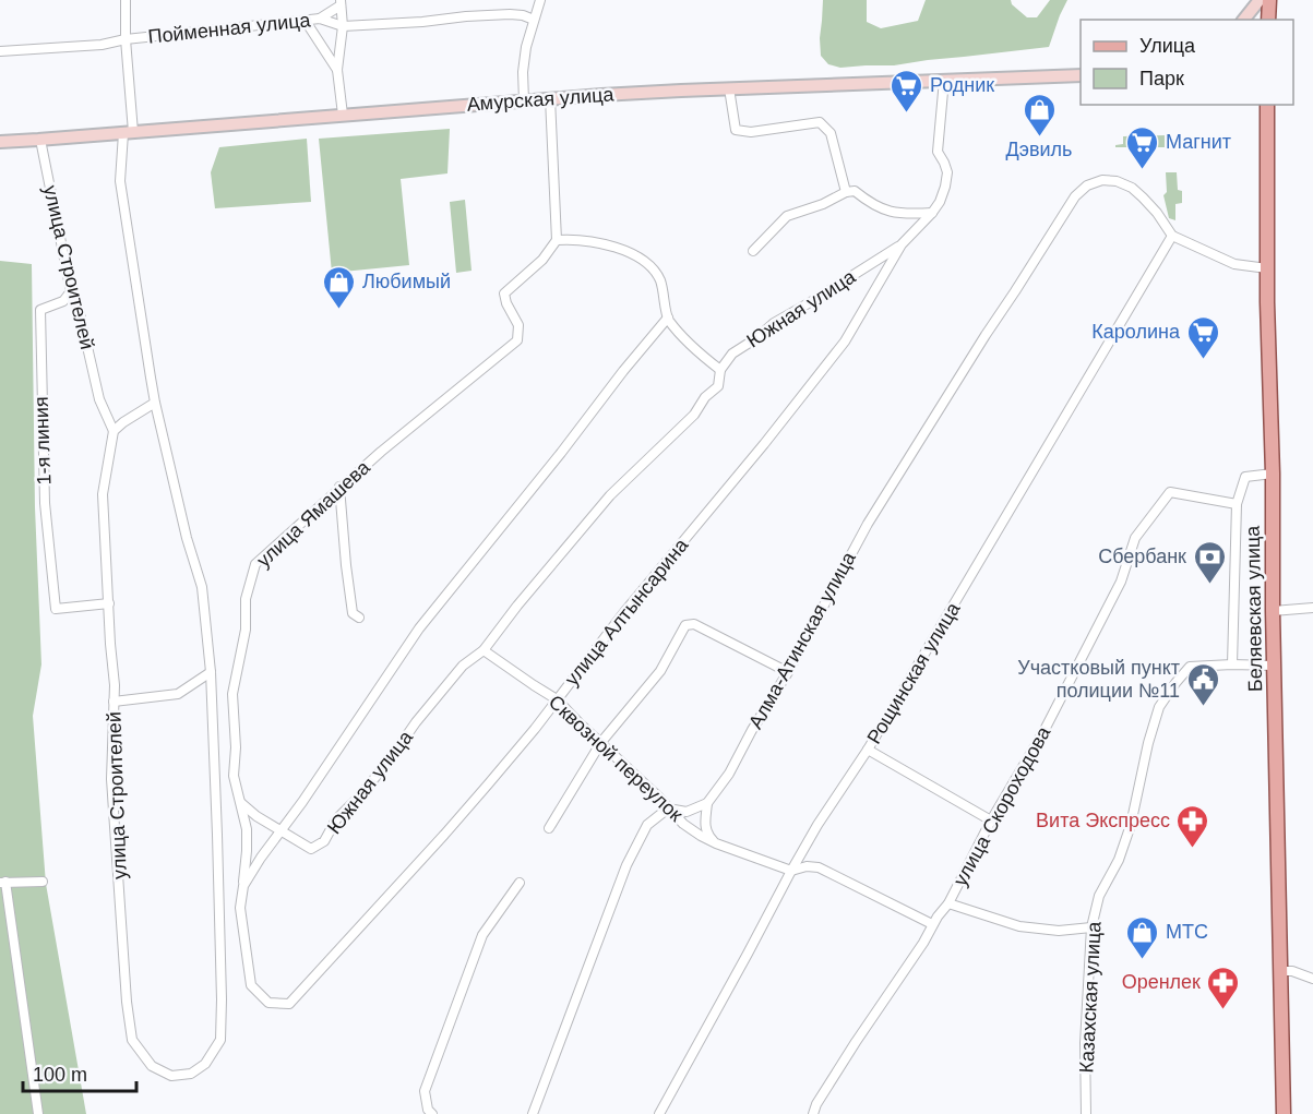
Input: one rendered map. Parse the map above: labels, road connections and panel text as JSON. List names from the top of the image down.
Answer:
{
  "streets": {
    "main road": ["Беляевская улица"],
    "street": [
      "Пойменная улица",
      "Амурская улица",
      "улица Строителей",
      "Южная улица",
      "1-я линия",
      "улица Ямашева",
      "улица Алтынсарина",
      "Алма-Атинская улица",
      "Рощинская улица",
      "Сквозной переулок",
      "улица Скороходова",
      "Казахская улица"
    ]
  },
  "crossings": [
    ["Амурская улица", "улица Строителей"],
    ["Амурская улица", "улица Алтынсарина"],
    ["улица Строителей", "1-я линия"],
    ["Южная улица", "улица Алтынсарина"],
    ["Южная улица", "Сквозной переулок"],
    ["улица Ямашева", "улица Алтынсарина"],
    ["улица Алтынсарина", "Сквозной переулок"],
    ["Алма-Атинская улица", "Рощинская улица"],
    ["Рощинская улица", "Сквозной переулок"],
    ["Сквозной переулок", "улица Скороходова"]
  ],
  "places": {
    "supermarket": ["Родник", "Магнит", "Каролина"],
    "shop": ["Дэвиль", "Любимый", "МТС"],
    "bank": ["Сбербанк"],
    "public building": ["Участковый пункт полиции №11"],
    "pharmacy": ["Вита Экспресс", "Оренлек"]
  },
  "legend": ["Улица", "Парк"],
  "scale_bar": "100 m"
}
